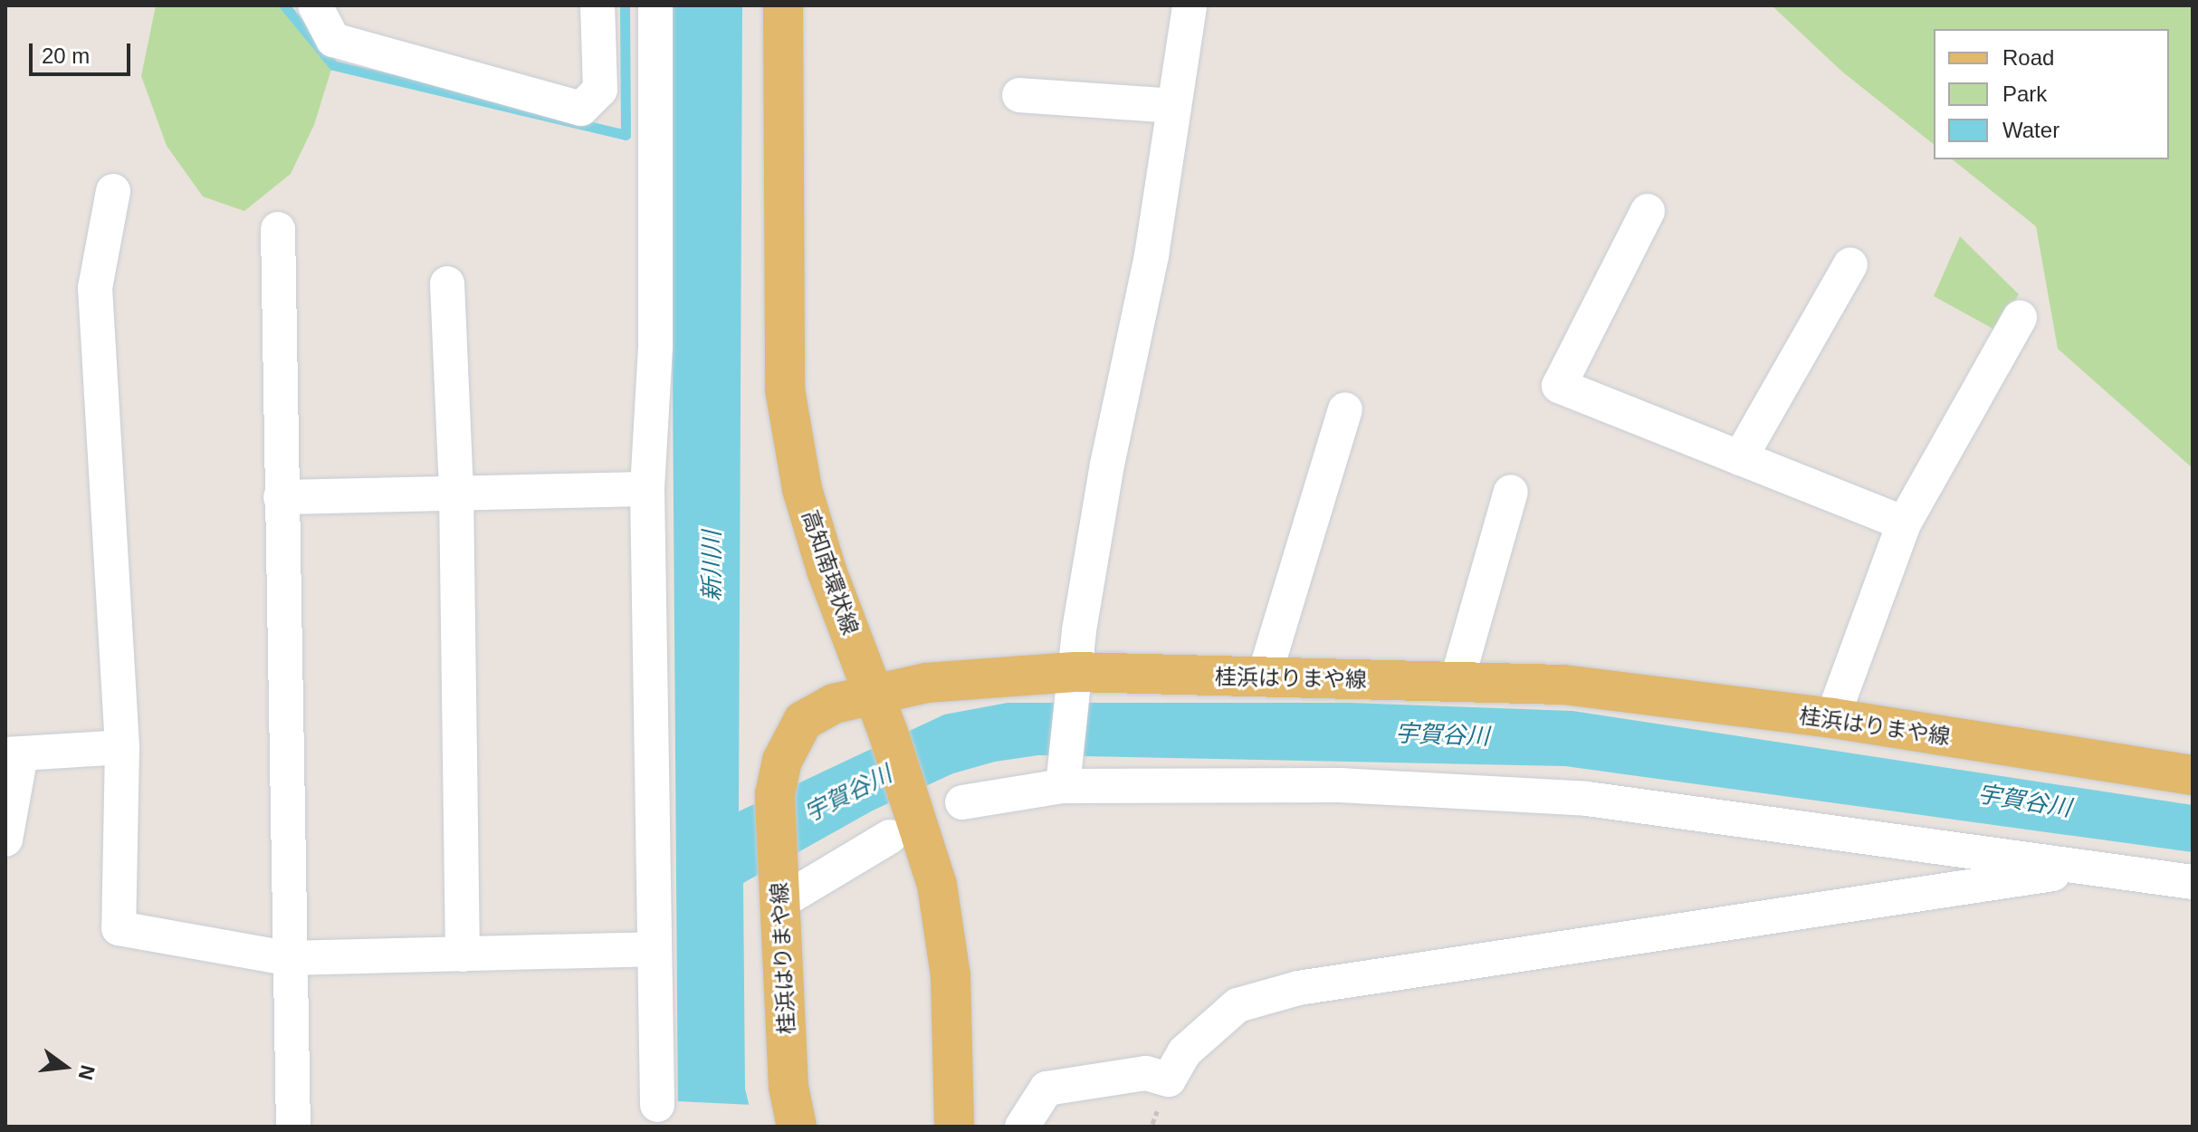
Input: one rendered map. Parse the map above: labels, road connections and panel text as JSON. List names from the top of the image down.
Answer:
{
  "streets": {
    "main road": ["高知南環状線", "桂浜はりまや線"]
  },
  "crossings": [
    ["高知南環状線", "桂浜はりまや線"]
  ],
  "water": ["新川川", "宇賀谷川"],
  "legend": ["Road", "Park", "Water"],
  "scale_bar": "20 m",
  "north": "right"
}
